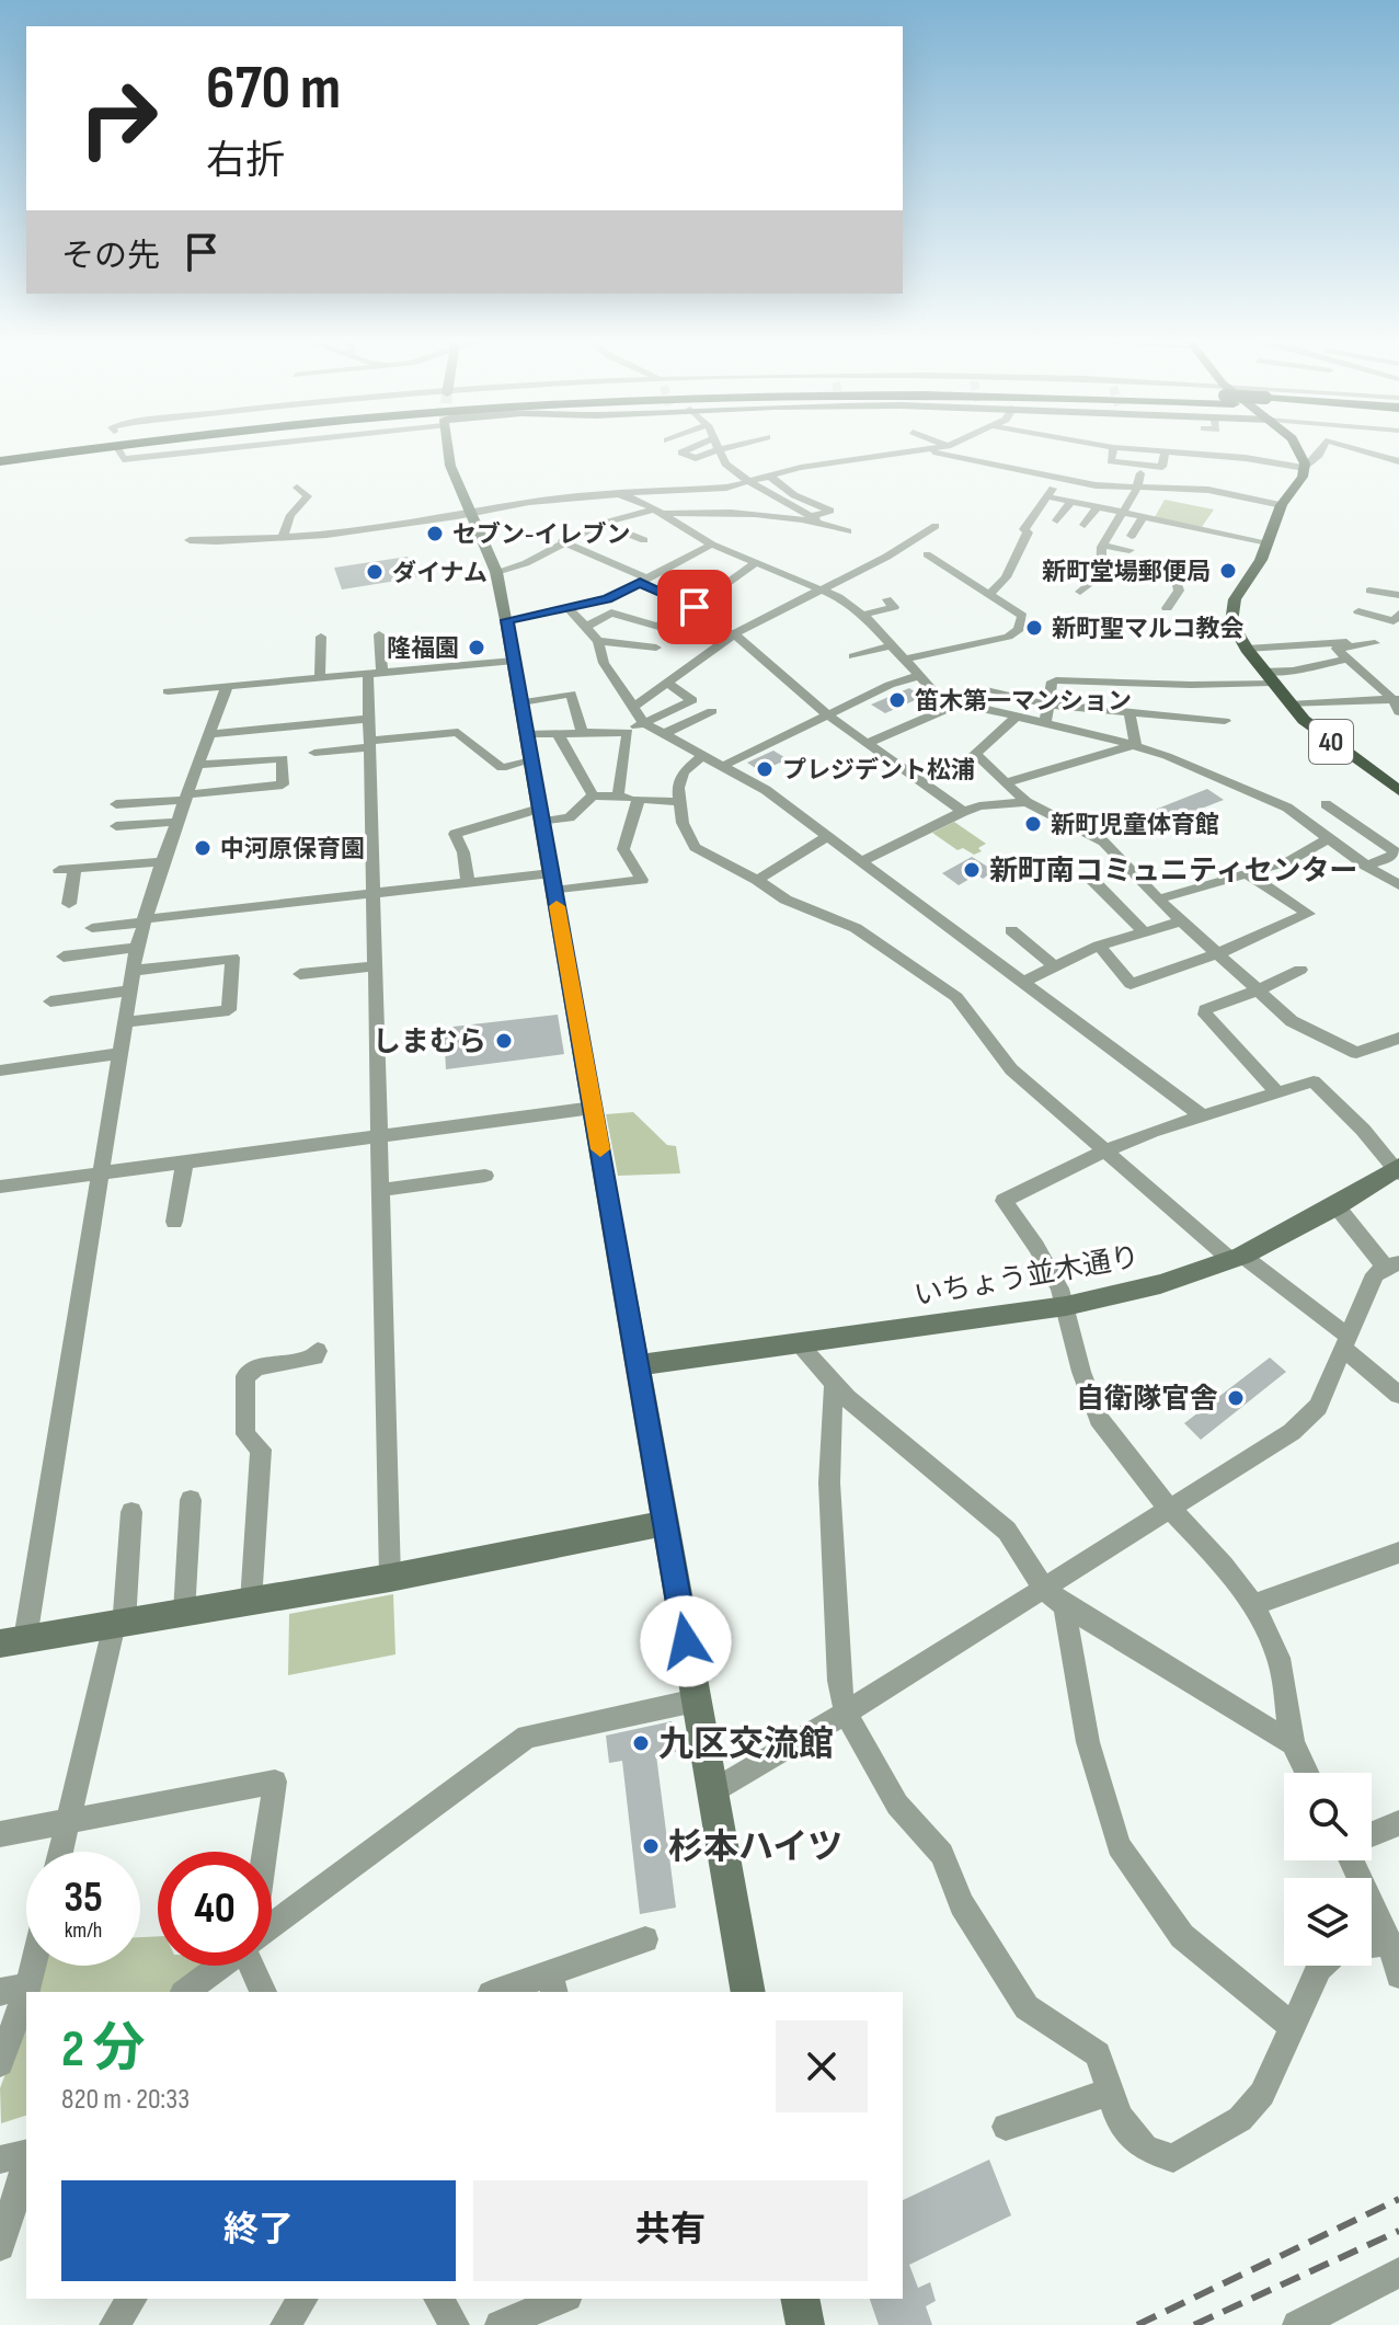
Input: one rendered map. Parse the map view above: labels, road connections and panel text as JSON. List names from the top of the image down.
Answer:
{
  "streets": {
    "main road": ["40"],
    "street": ["いちょう並木通り"]
  },
  "places": [
    "セブン-イレブン",
    "新町堂場郵便局",
    "ダイナム",
    "新町聖マルコ教会",
    "隆福園",
    "笛木第一マンション",
    "プレジデント松浦",
    "新町児童体育館",
    "中河原保育園",
    "新町南コミュニティセンター",
    "しまむら",
    "自衛隊官舎",
    "九区交流館",
    "杉本ハイツ"
  ],
  "page": {
    "turn": ["670 m", "右折"],
    "then": "その先",
    "speed": "35 km/h",
    "limit": "40",
    "heading": ["2 分", "820 m · 20:33"],
    "buttons": ["終了", "共有"]
  }
}
